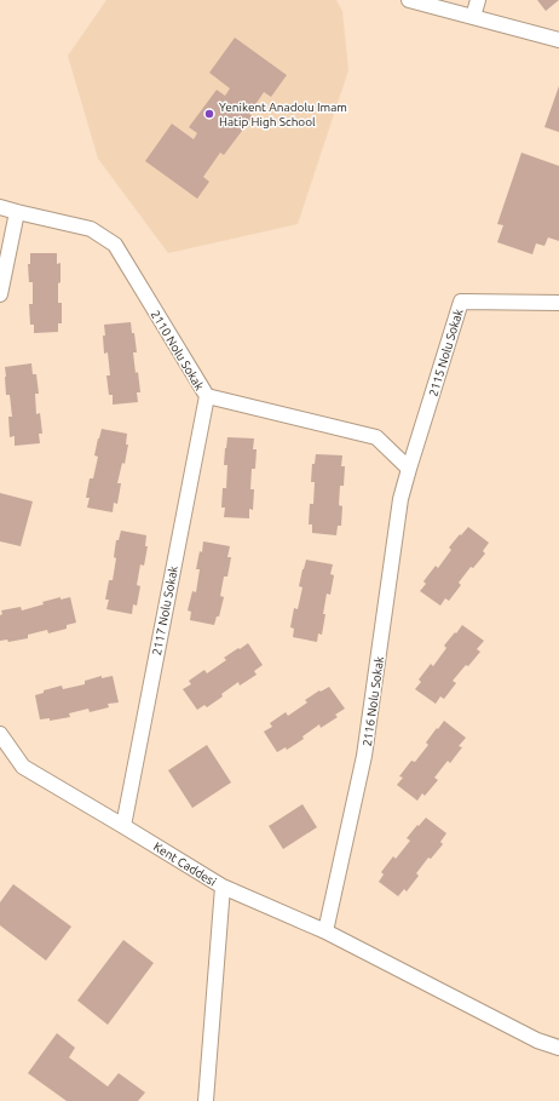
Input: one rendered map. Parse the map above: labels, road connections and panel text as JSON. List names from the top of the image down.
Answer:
{
  "streets": {
    "street": [
      "2110 Nolu Sokak",
      "2115 Nolu Sokak",
      "2117 Nolu Sokak",
      "2116 Nolu Sokak",
      "Kent Caddesi"
    ]
  },
  "crossings": [
    ["2110 Nolu Sokak", "2115 Nolu Sokak"],
    ["2110 Nolu Sokak", "2117 Nolu Sokak"],
    ["2110 Nolu Sokak", "2116 Nolu Sokak"],
    ["2115 Nolu Sokak", "2116 Nolu Sokak"],
    ["2117 Nolu Sokak", "Kent Caddesi"]
  ],
  "places": ["Yenikent Anadolu Imam Hatip High School"]
}
